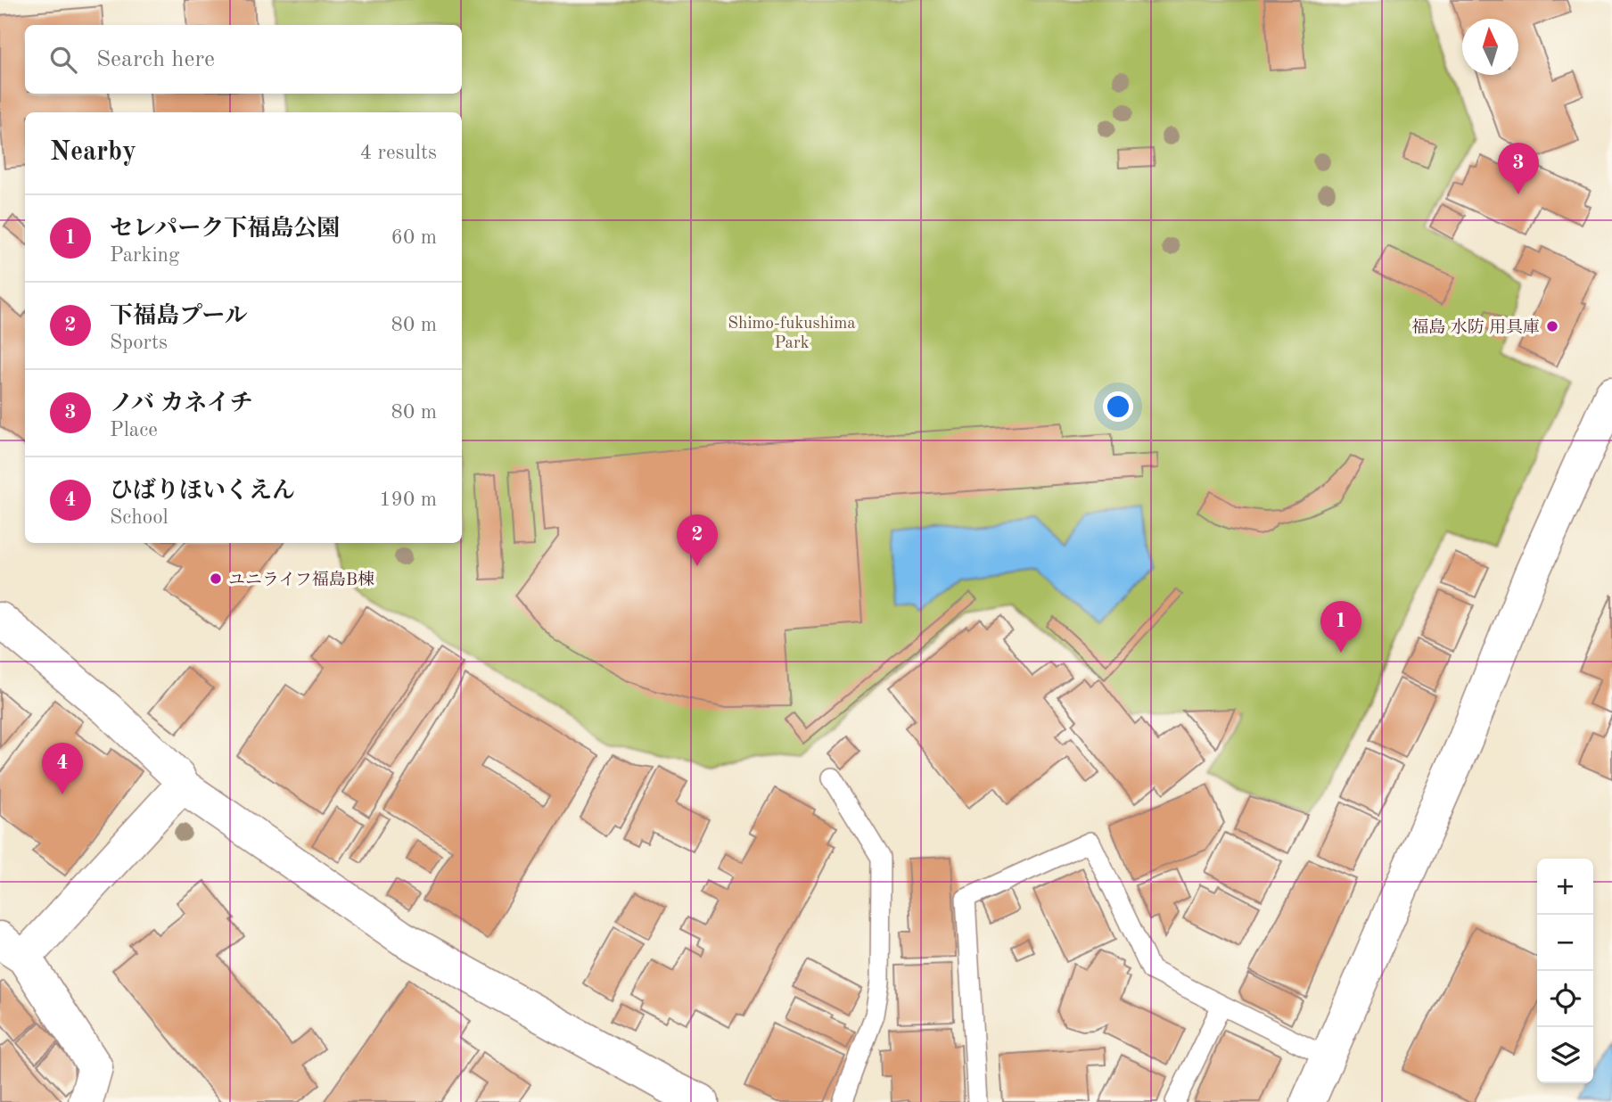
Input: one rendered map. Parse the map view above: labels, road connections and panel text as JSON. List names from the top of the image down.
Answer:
{
  "parks": ["Shimo-fukushima Park"],
  "places": ["福島 水防 用具庫", "ユニライフ福島B棟"],
  "north": "top",
  "page": {
    "search": "Search here",
    "heading": ["Nearby", "4 results"],
    "pins": [
      "3",
      "2",
      "1",
      "4"
    ],
    "list": [
      {
        "mark": "1",
        "name": "セレパーク下福島公園",
        "note": "Parking",
        "value": "60 m"
      },
      {
        "mark": "2",
        "name": "下福島プール",
        "note": "Sports",
        "value": "80 m"
      },
      {
        "mark": "3",
        "name": "ノバ カネイチ",
        "note": "Place",
        "value": "80 m"
      },
      {
        "mark": "4",
        "name": "ひばりほいくえん",
        "note": "School",
        "value": "190 m"
      }
    ],
    "map_buttons": ["+", "−"]
  }
}
